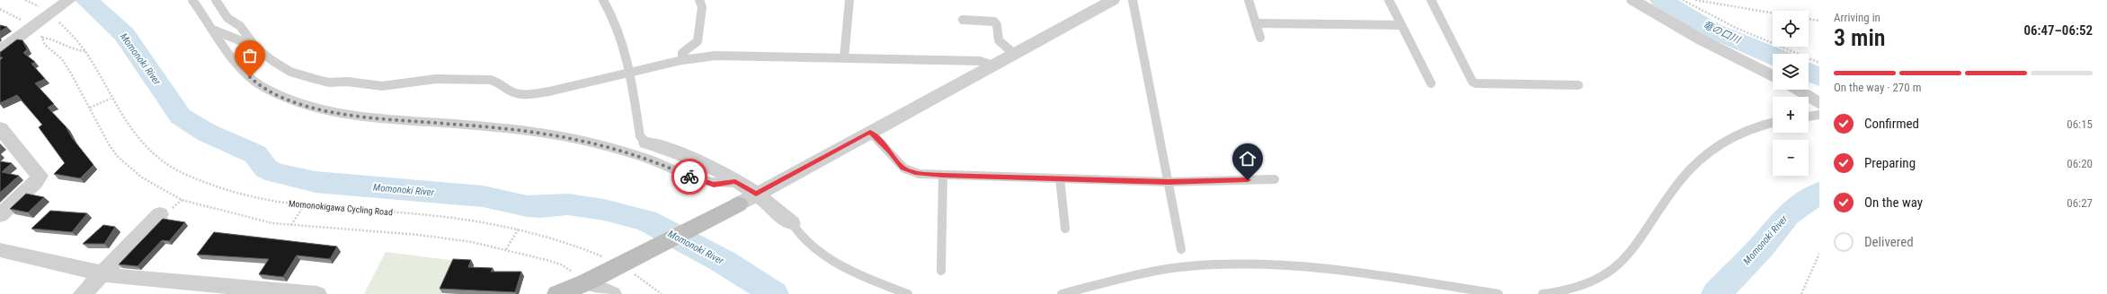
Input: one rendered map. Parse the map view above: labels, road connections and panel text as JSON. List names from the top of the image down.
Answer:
{
  "streets": {
    "path": ["Momonokigawa Cycling Road"]
  },
  "water": ["竜の口川", "Momonoki River"],
  "page": {
    "heading": ["3 min", "Arriving in", "06:47–06:52"],
    "map_buttons": ["+", "−"],
    "bar": "On the way · 270 m",
    "list": [
      ["Confirmed", "06:15"],
      ["Preparing", "06:20"],
      ["On the way", "06:27"],
      "Delivered"
    ]
  }
}
